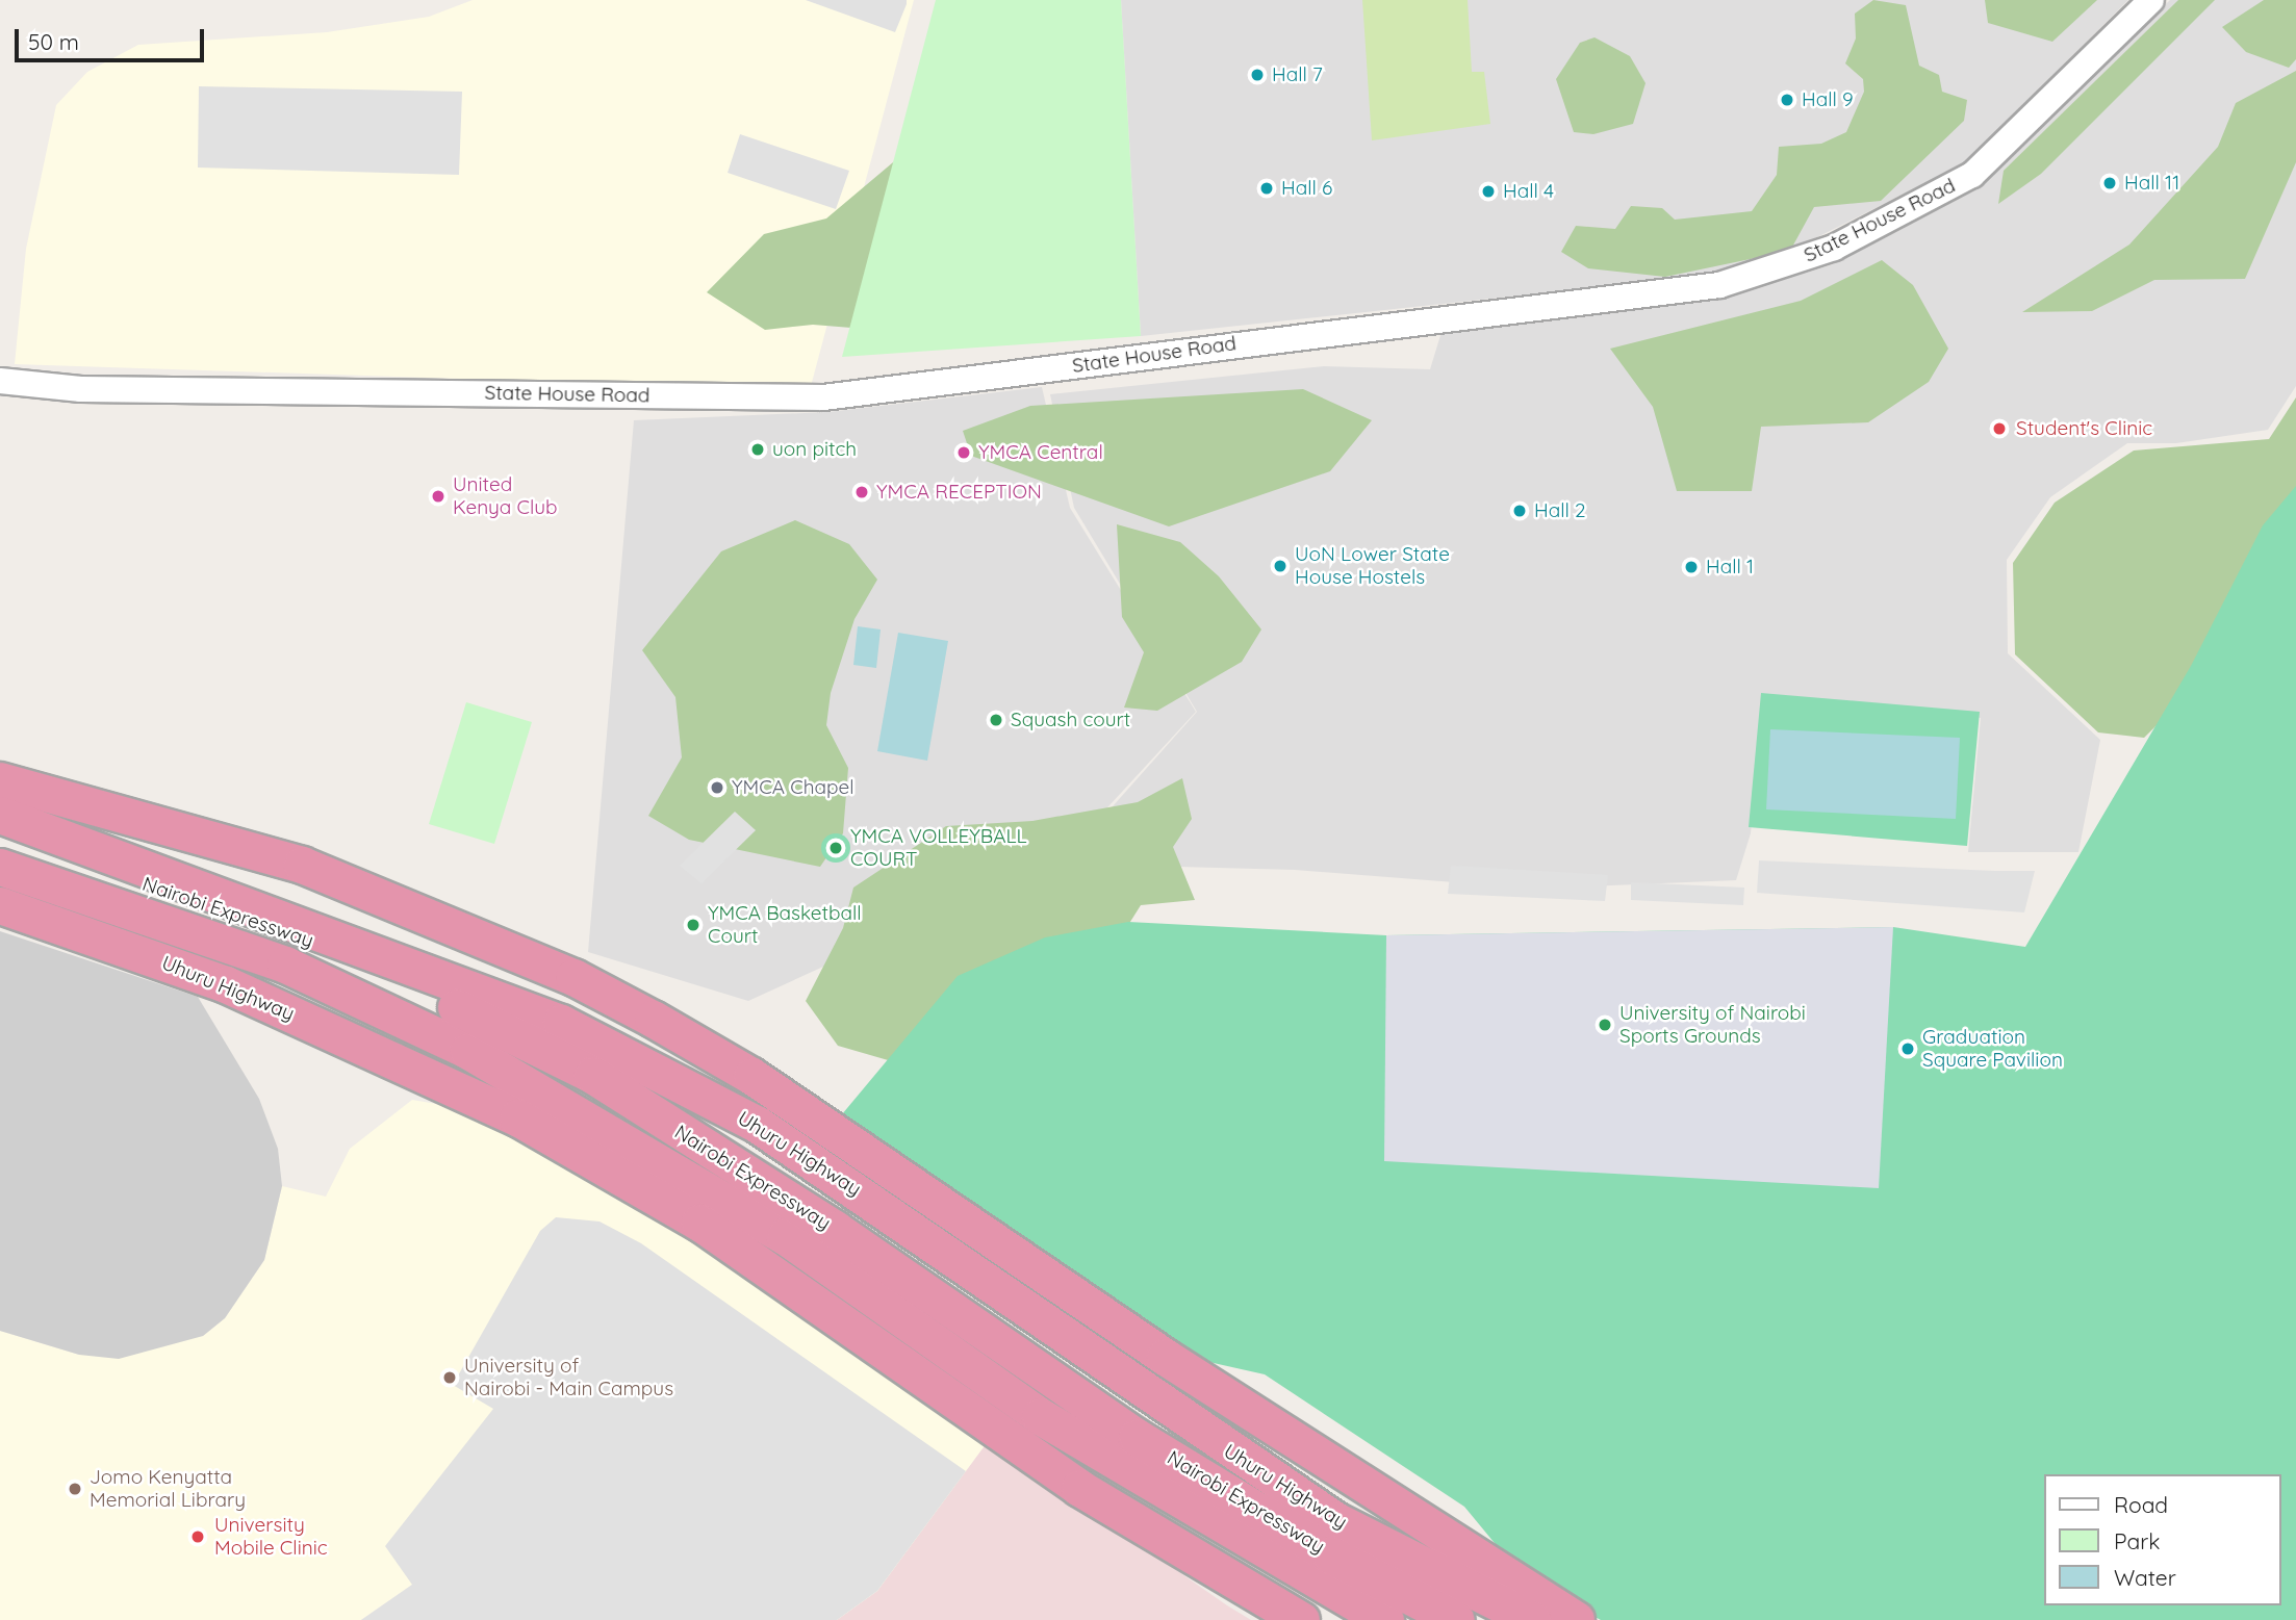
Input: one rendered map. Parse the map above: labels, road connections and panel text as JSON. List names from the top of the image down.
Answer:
{
  "streets": {
    "highway": ["Nairobi Expressway", "Uhuru Highway"],
    "street": ["State House Road"]
  },
  "places": [
    "Hall 7",
    "Hall 9",
    "Hall 11",
    "Hall 6",
    "Hall 4",
    "Student's Clinic",
    "uon pitch",
    "YMCA Central",
    "YMCA RECEPTION",
    "United Kenya Club",
    "Hall 2",
    "UoN Lower State House Hostels",
    "Hall 1",
    "Squash court",
    "YMCA Chapel",
    "YMCA VOLLEYBALL COURT",
    "YMCA Basketball Court",
    "University of Nairobi Sports Grounds",
    "Graduation Square Pavilion",
    "University of Nairobi - Main Campus",
    "Jomo Kenyatta Memorial Library",
    "University Mobile Clinic"
  ],
  "legend": ["Road", "Park", "Water"],
  "scale_bar": "50 m"
}
